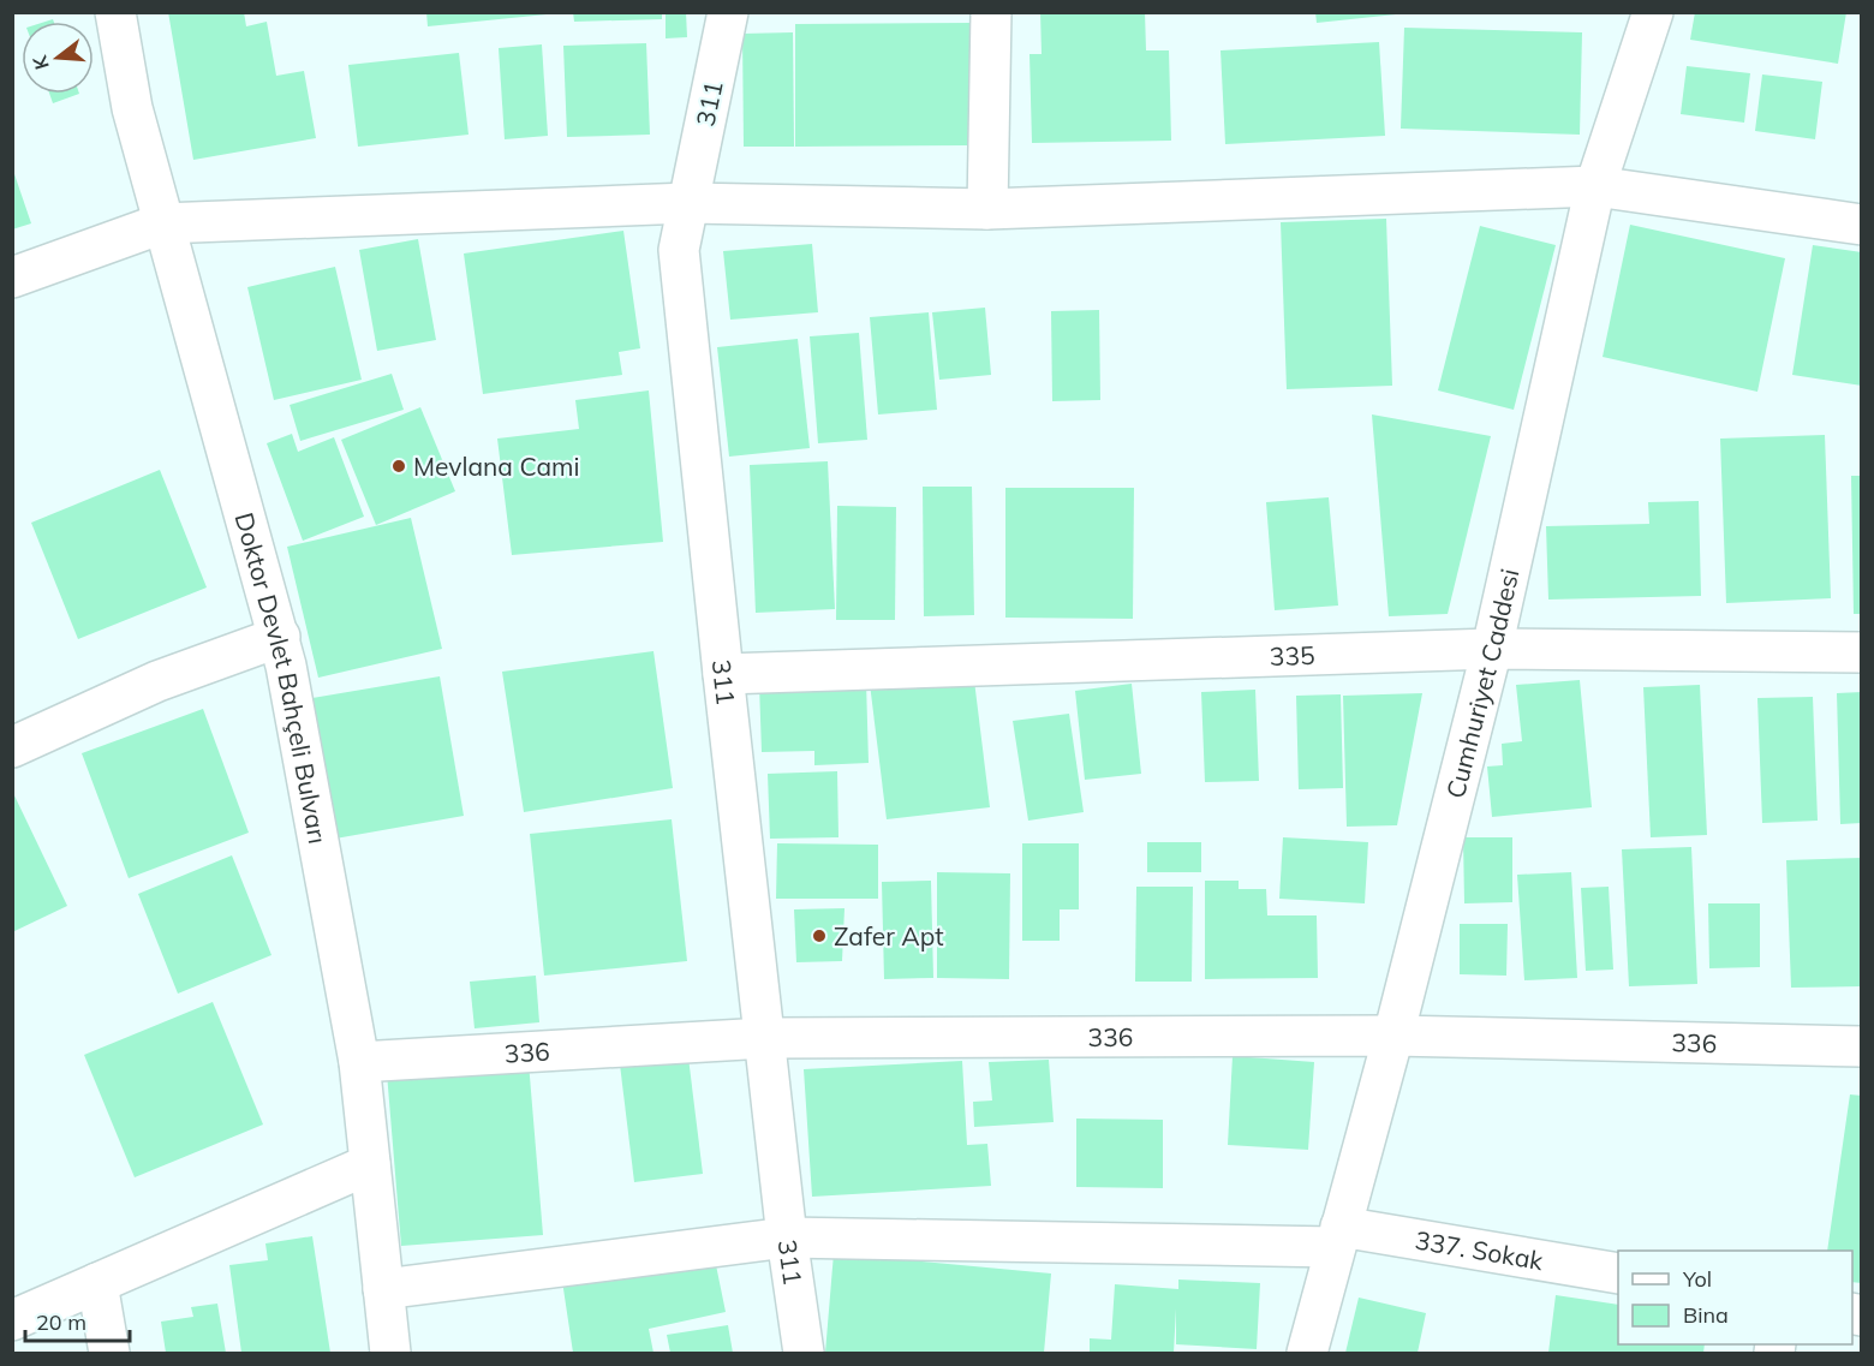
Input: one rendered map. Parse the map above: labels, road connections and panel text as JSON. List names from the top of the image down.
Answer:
{
  "streets": {
    "street": [
      "311",
      "335",
      "Doktor Devlet Bahçeli Bulvarı",
      "Cumhuriyet Caddesi",
      "336",
      "337. Sokak"
    ]
  },
  "crossings": [
    ["311", "335"],
    ["311", "336"],
    ["311", "337. Sokak"],
    ["335", "Cumhuriyet Caddesi"],
    ["Doktor Devlet Bahçeli Bulvarı", "336"],
    ["Doktor Devlet Bahçeli Bulvarı", "337. Sokak"],
    ["Cumhuriyet Caddesi", "336"],
    ["Cumhuriyet Caddesi", "337. Sokak"]
  ],
  "places": ["Mevlana Cami", "Zafer Apt"],
  "legend": ["Yol", "Bina"],
  "scale_bar": "20 m",
  "north": "left"
}
